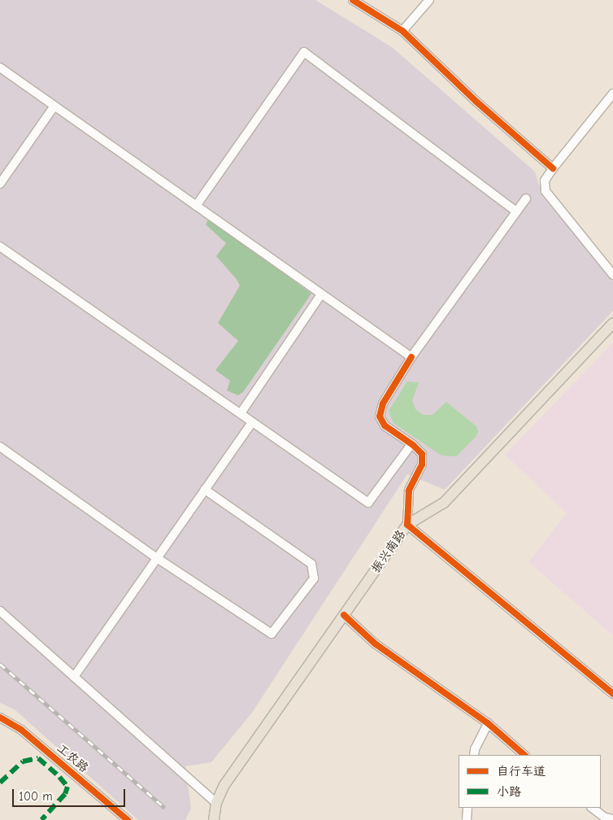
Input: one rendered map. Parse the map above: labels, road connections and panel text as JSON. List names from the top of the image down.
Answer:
{
  "streets": {
    "main road": ["振兴南路"],
    "street": ["工农路"]
  },
  "legend": ["自行车道", "小路"],
  "scale_bar": "100 m"
}
